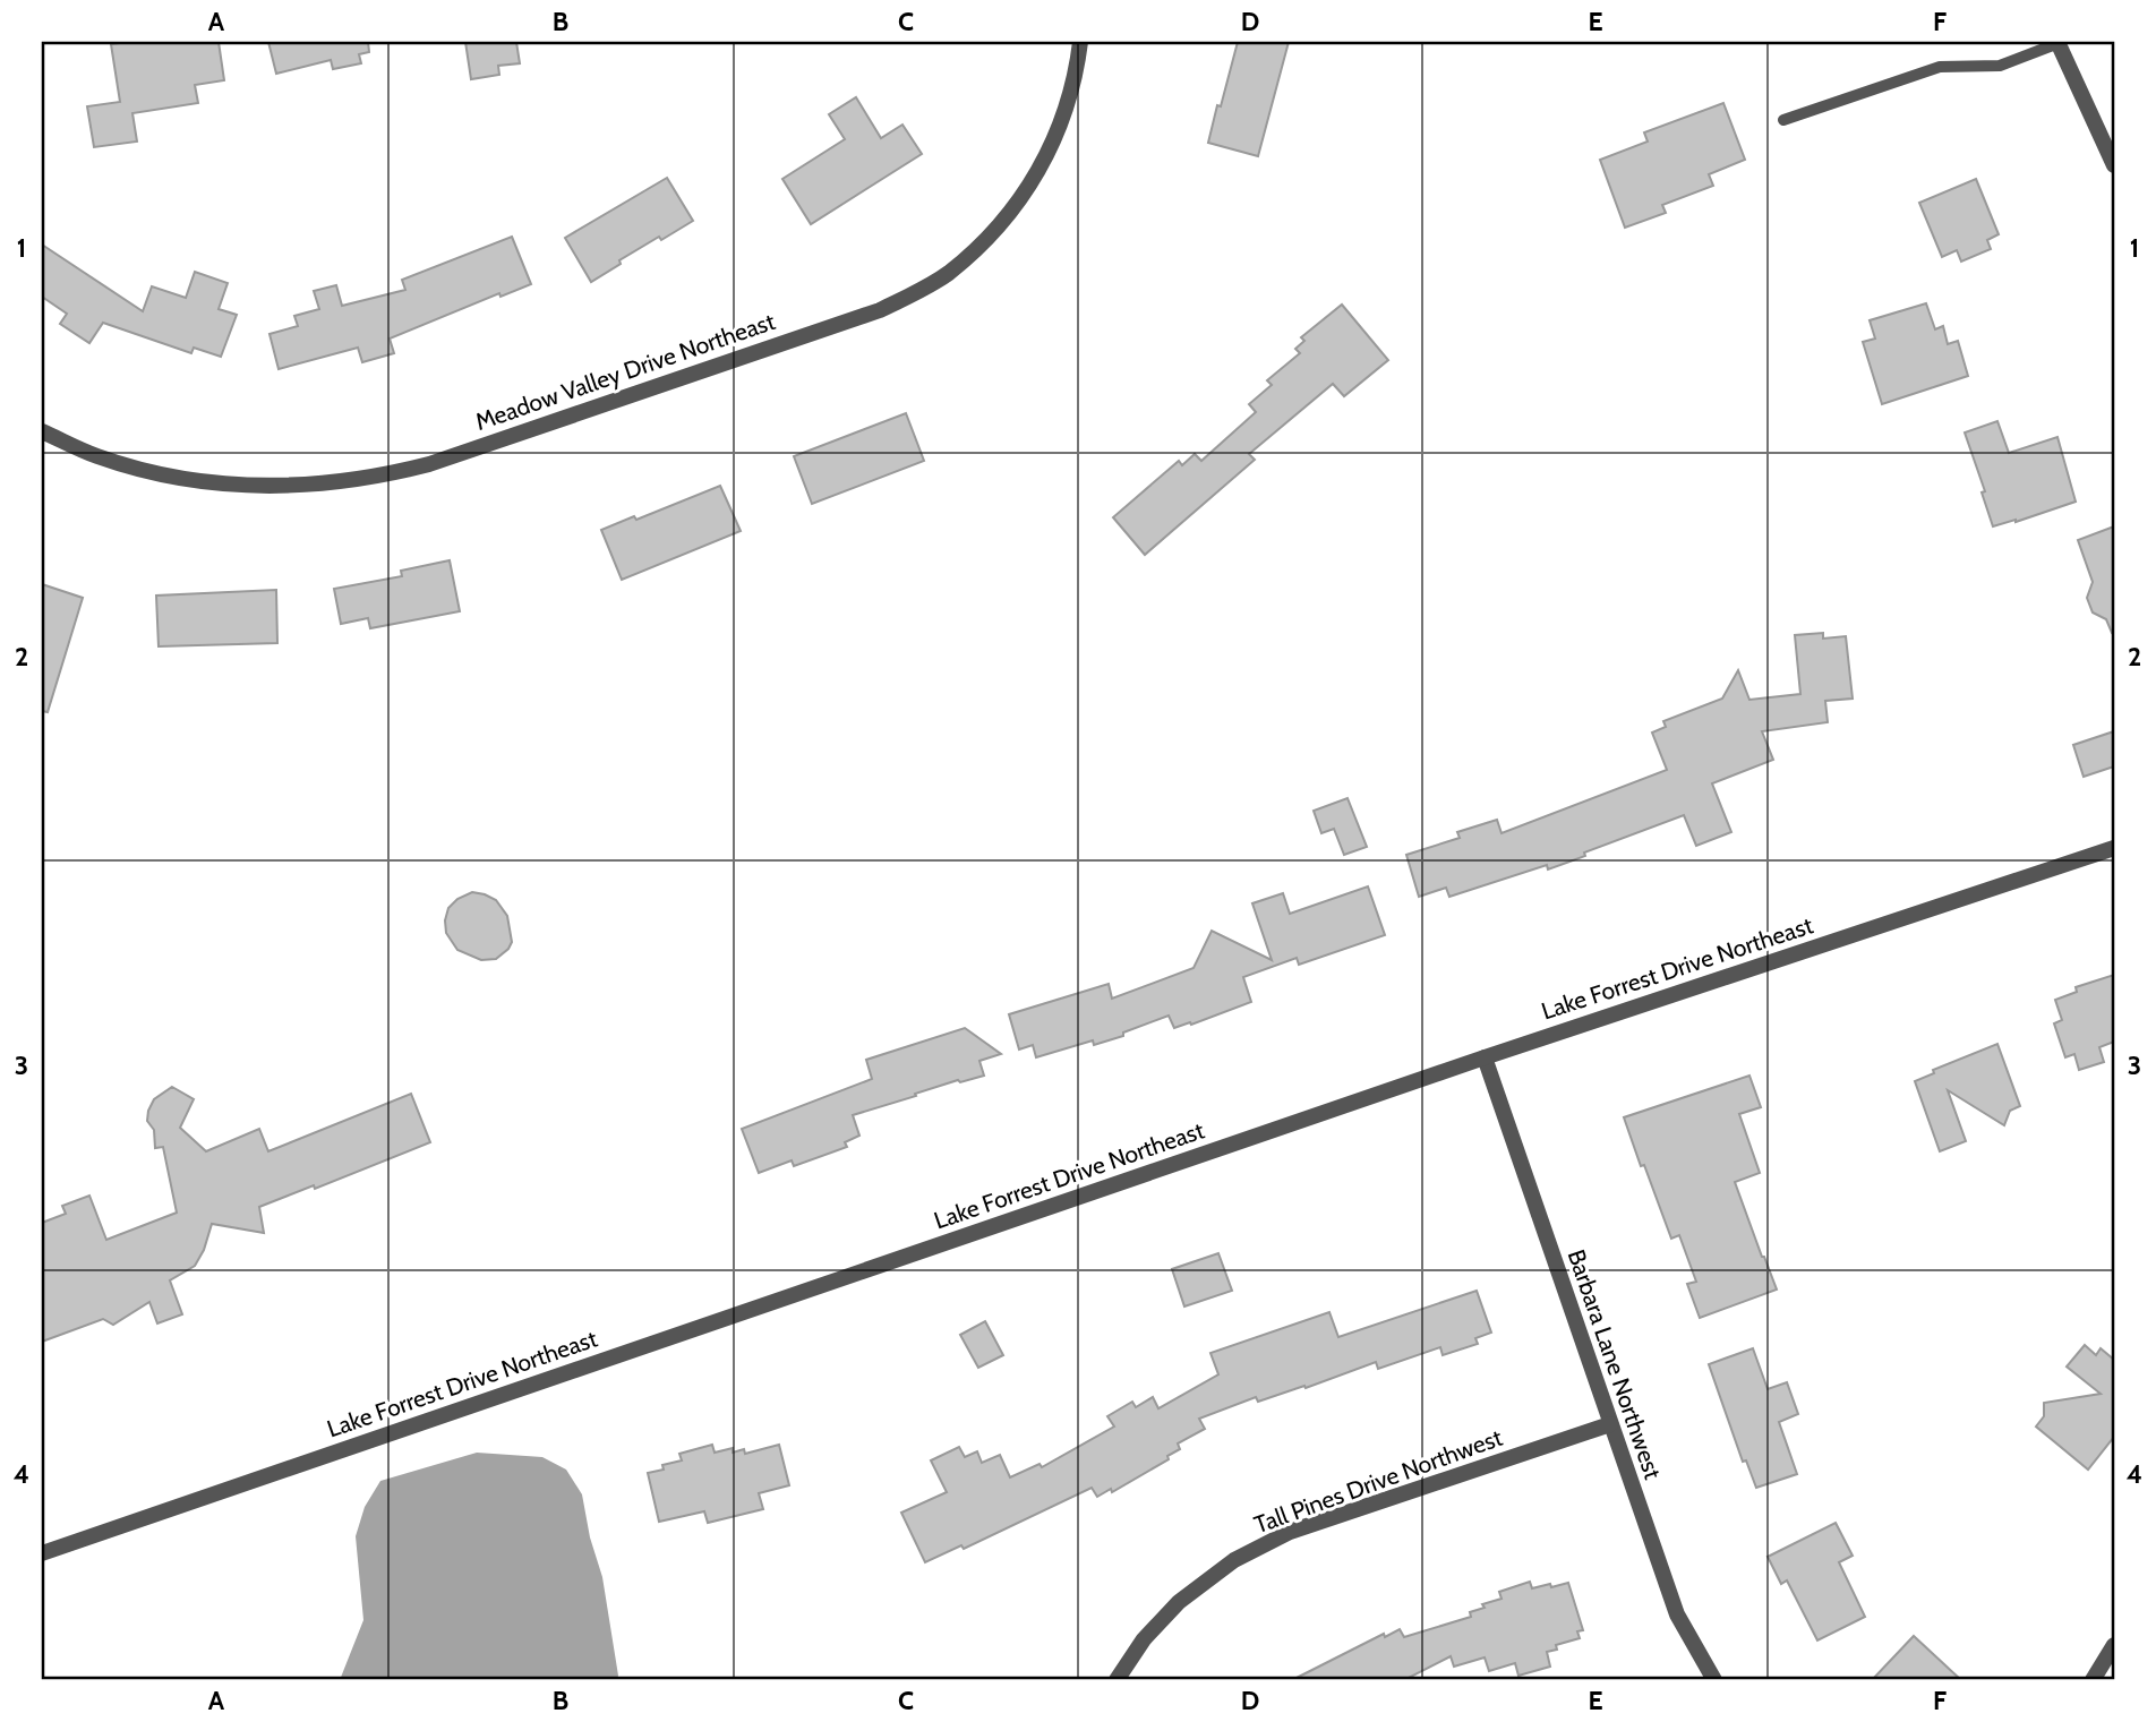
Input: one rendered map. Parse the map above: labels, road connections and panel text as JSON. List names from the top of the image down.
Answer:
{
  "streets": {
    "street": [
      "Meadow Valley Drive Northeast",
      "Lake Forrest Drive Northeast",
      "Barbara Lane Northwest",
      "Tall Pines Drive Northwest"
    ]
  },
  "crossings": [
    ["Lake Forrest Drive Northeast", "Barbara Lane Northwest"],
    ["Barbara Lane Northwest", "Tall Pines Drive Northwest"]
  ],
  "grid": {
    "columns": [
      "A",
      "B",
      "C",
      "D",
      "E",
      "F"
    ],
    "rows": [
      "1",
      "2",
      "3",
      "4"
    ]
  }
}
